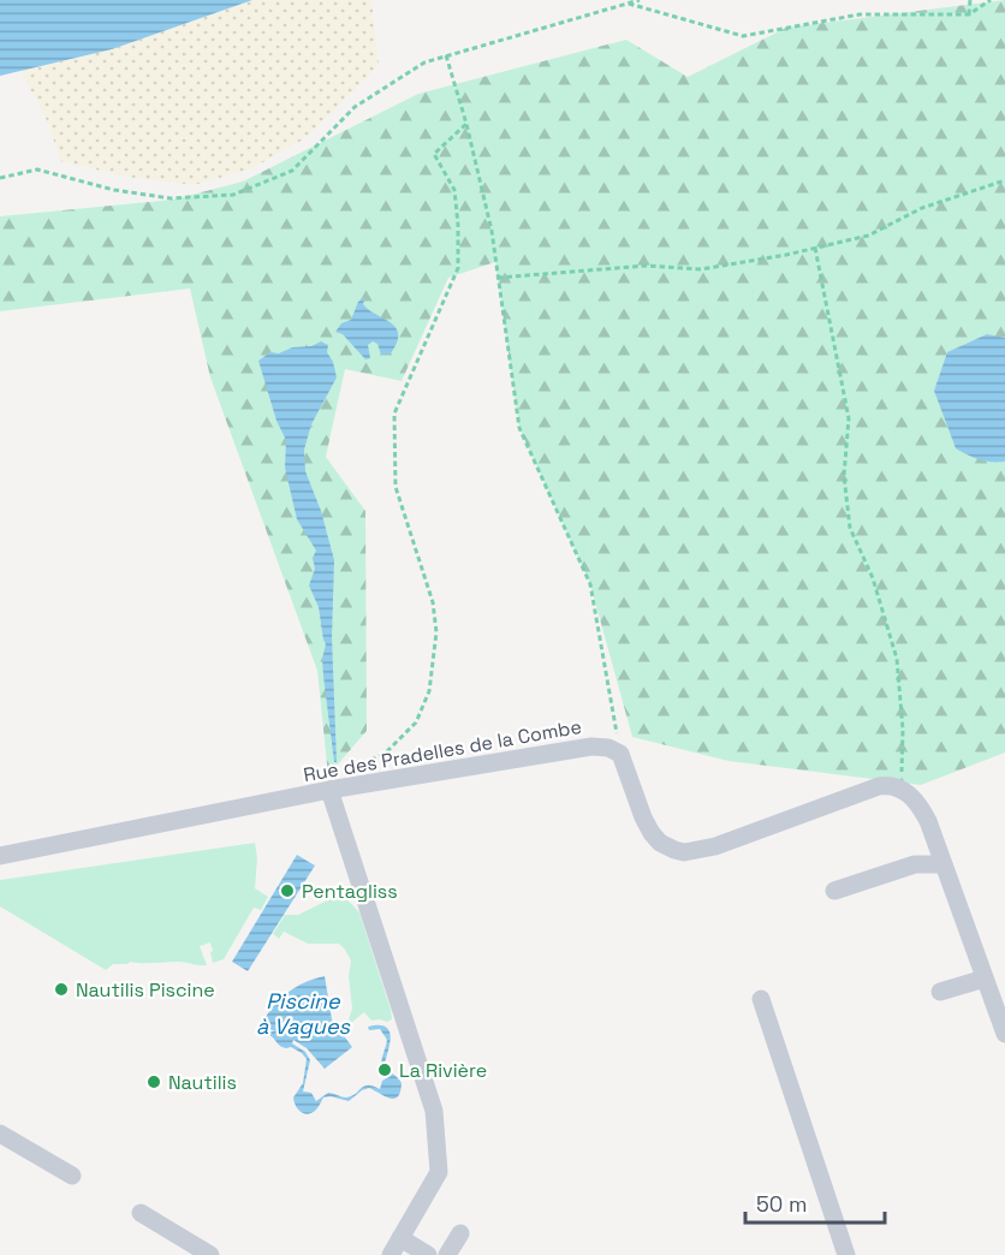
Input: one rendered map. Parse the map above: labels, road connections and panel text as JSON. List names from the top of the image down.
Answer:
{
  "streets": {
    "street": ["Rue des Pradelles de la Combe"]
  },
  "water": ["Piscine à Vagues"],
  "places": [
    "Pentagliss",
    "Nautilis Piscine",
    "La Rivière",
    "Nautilis"
  ],
  "scale_bar": "50 m"
}
